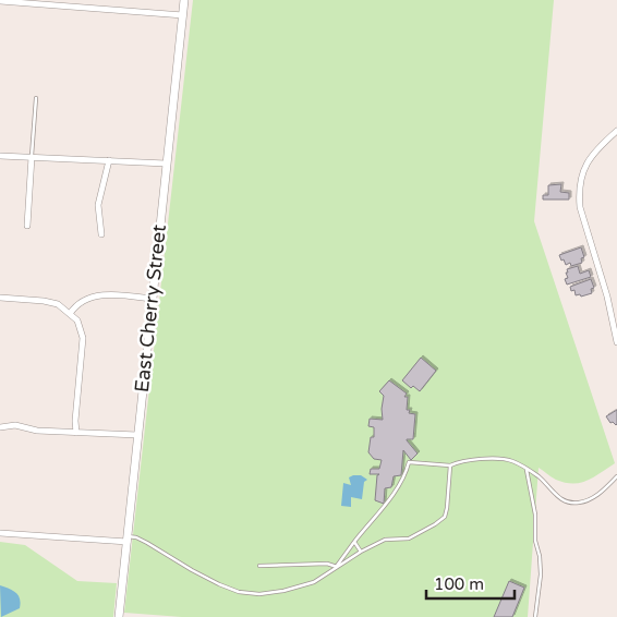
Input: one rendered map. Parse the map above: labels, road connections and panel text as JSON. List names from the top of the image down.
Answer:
{
  "streets": {
    "street": ["East Cherry Street"]
  },
  "scale_bar": "100 m"
}
